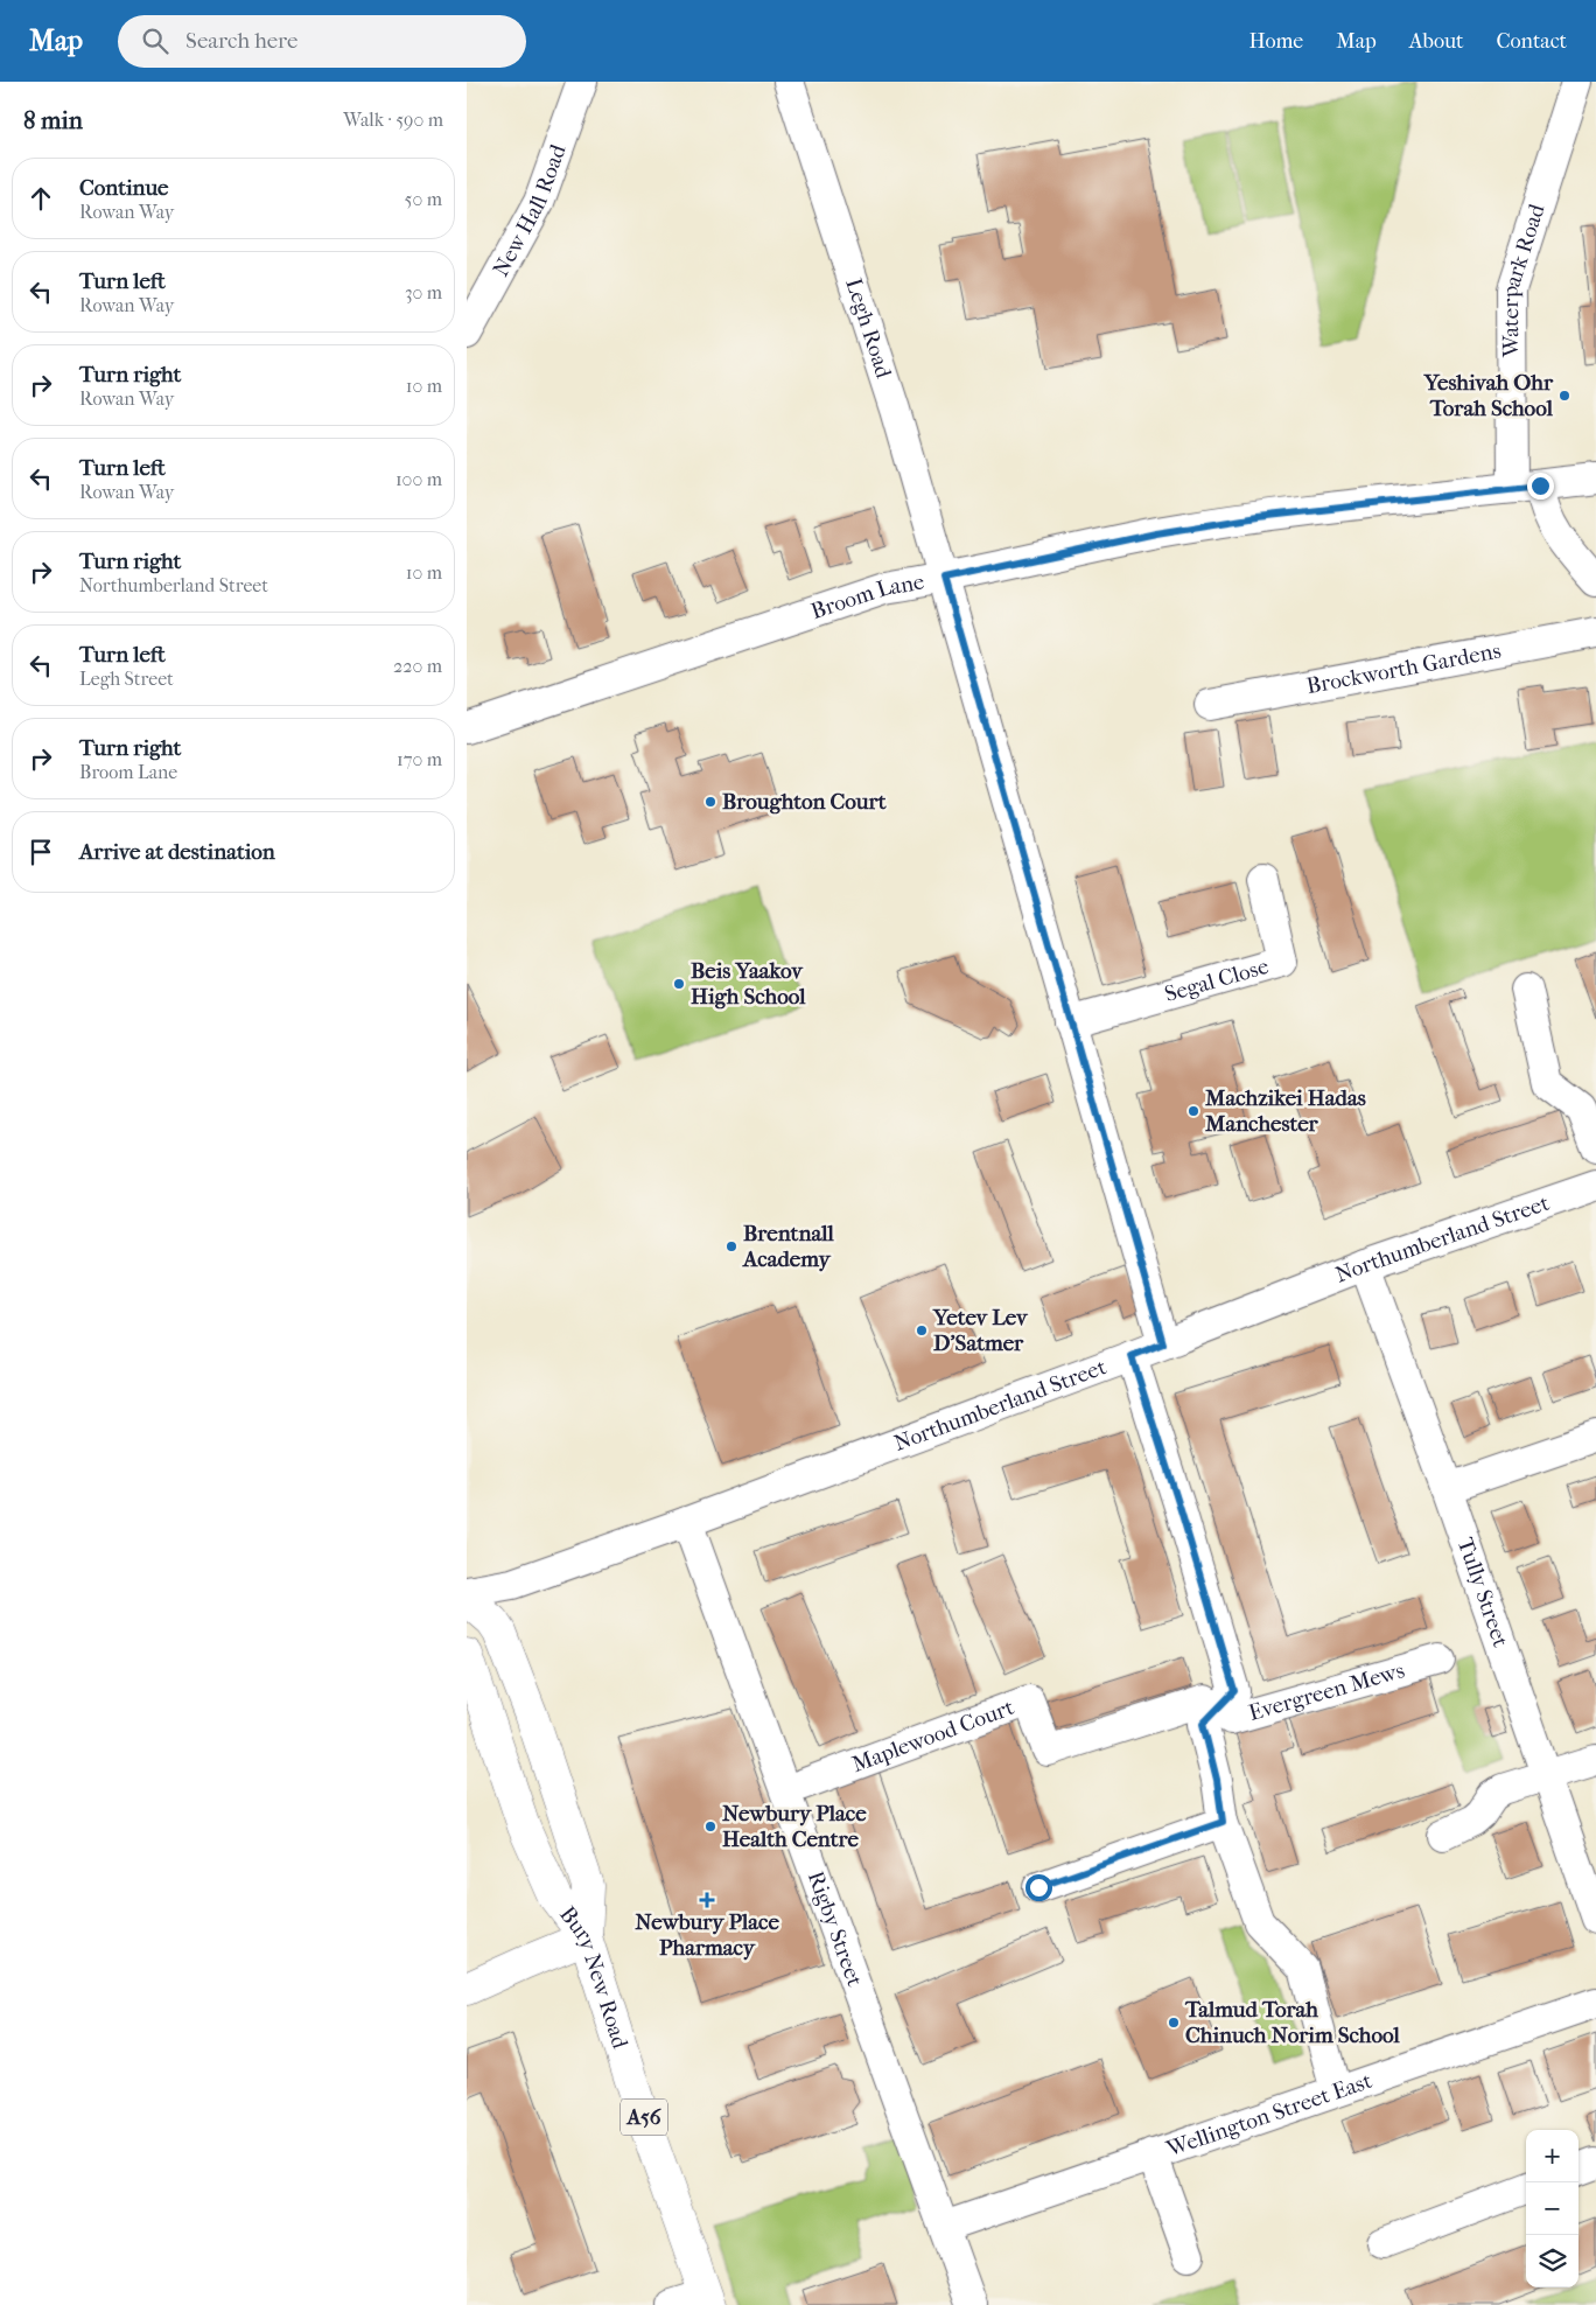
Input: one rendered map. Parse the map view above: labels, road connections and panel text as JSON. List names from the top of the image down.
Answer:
{
  "streets": {
    "main road": ["Bury New Road", "A56"],
    "street": [
      "New Hall Road",
      "Waterpark Road",
      "Legh Road",
      "Broom Lane",
      "Brockworth Gardens",
      "Segal Close",
      "Northumberland Street",
      "Tully Street",
      "Evergreen Mews",
      "Maplewood Court",
      "Rigby Street",
      "Wellington Street East"
    ]
  },
  "crossings": [
    ["Waterpark Road", "Broom Lane"],
    ["Legh Road", "Broom Lane"],
    ["Legh Road", "Segal Close"],
    ["Legh Road", "Northumberland Street"],
    ["Northumberland Street", "Tully Street"],
    ["Northumberland Street", "Rigby Street"],
    ["Evergreen Mews", "Maplewood Court"],
    ["Maplewood Court", "Rigby Street"],
    ["Rigby Street", "Wellington Street East"],
    ["Bury New Road", "A56"]
  ],
  "places": {
    "other": [
      "Yeshivah Ohr Torah School",
      "Broughton Court",
      "Beis Yaakov High School",
      "Machzikei Hadas Manchester",
      "Brentnall Academy",
      "Yetev Lev D'Satmer",
      "Newbury Place Health Centre",
      "Talmud Torah Chinuch Norim School"
    ],
    "health": ["Newbury Place Pharmacy"]
  },
  "page": {
    "header": "Map",
    "search": "Search here",
    "nav": [
      "Home",
      "Map",
      "About",
      "Contact"
    ],
    "heading": ["8 min", "Walk · 590 m"],
    "list": [
      ["Continue", "Rowan Way", "50 m"],
      ["Turn left", "Rowan Way", "30 m"],
      ["Turn right", "Rowan Way", "10 m"],
      ["Turn left", "Rowan Way", "100 m"],
      ["Turn right", "Northumberland Street", "10 m"],
      ["Turn left", "Legh Street", "220 m"],
      ["Turn right", "Broom Lane", "170 m"],
      "Arrive at destination"
    ],
    "map_buttons": ["+", "−"]
  }
}
